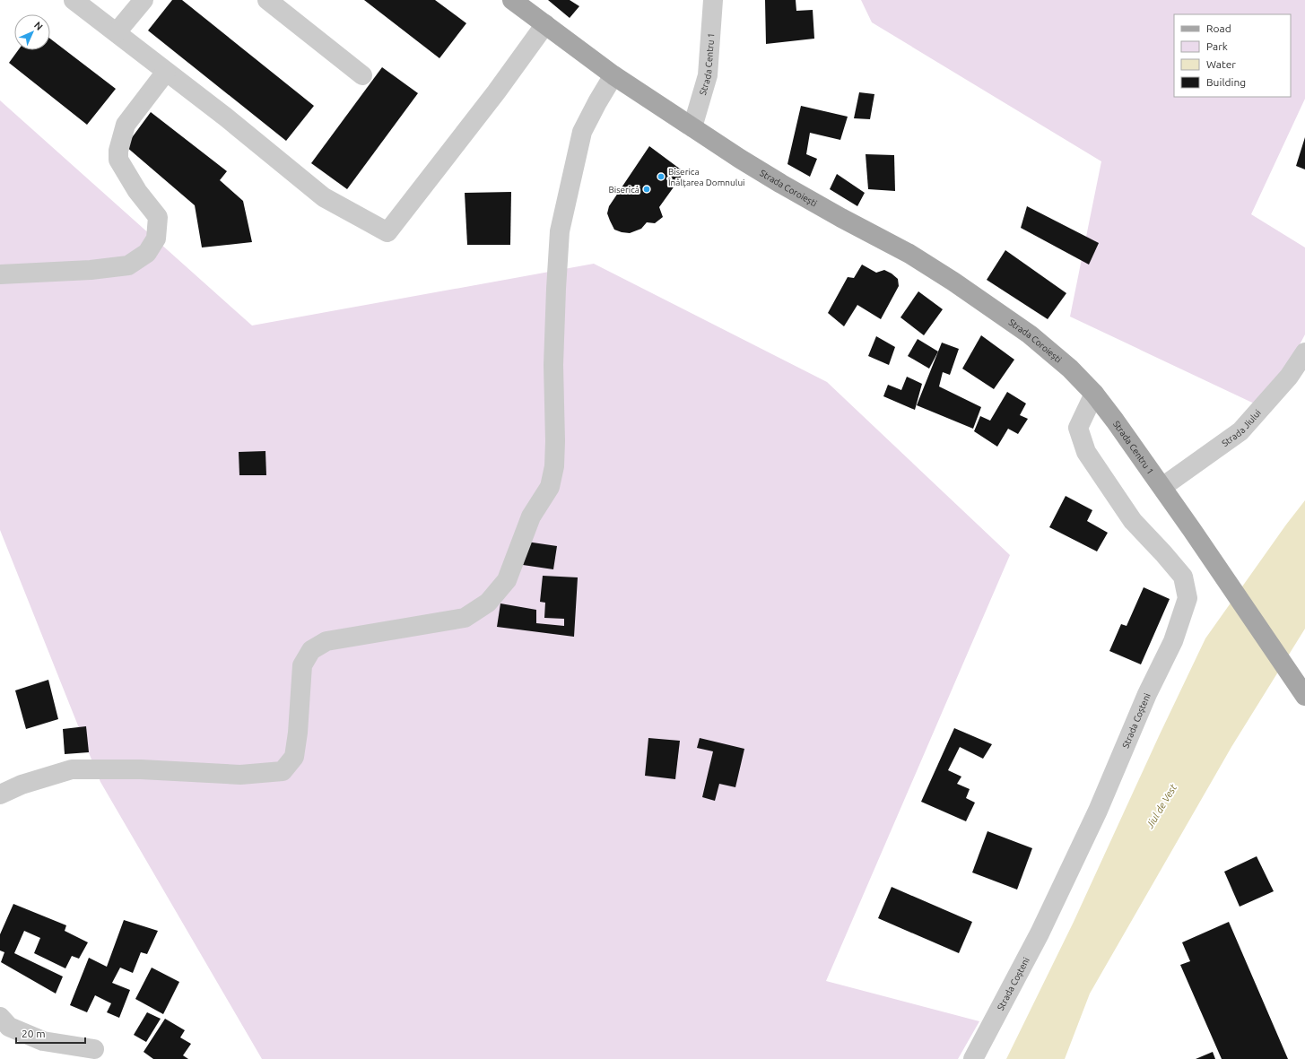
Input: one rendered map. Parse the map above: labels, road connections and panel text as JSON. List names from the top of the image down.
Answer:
{
  "streets": {
    "main road": ["Strada Centru 1", "Strada Coroiești"],
    "street": ["Strada Jiului", "Strada Coșteni"]
  },
  "crossings": [
    ["Strada Centru 1", "Strada Coroiești"],
    ["Strada Centru 1", "Strada Jiului"],
    ["Strada Centru 1", "Strada Coșteni"]
  ],
  "water": ["Jiul de Vest"],
  "places": ["Biserica Înălțarea Domnului", "Biserică"],
  "legend": [
    "Road",
    "Park",
    "Water",
    "Building"
  ],
  "scale_bar": "20 m",
  "north": "top right"
}
